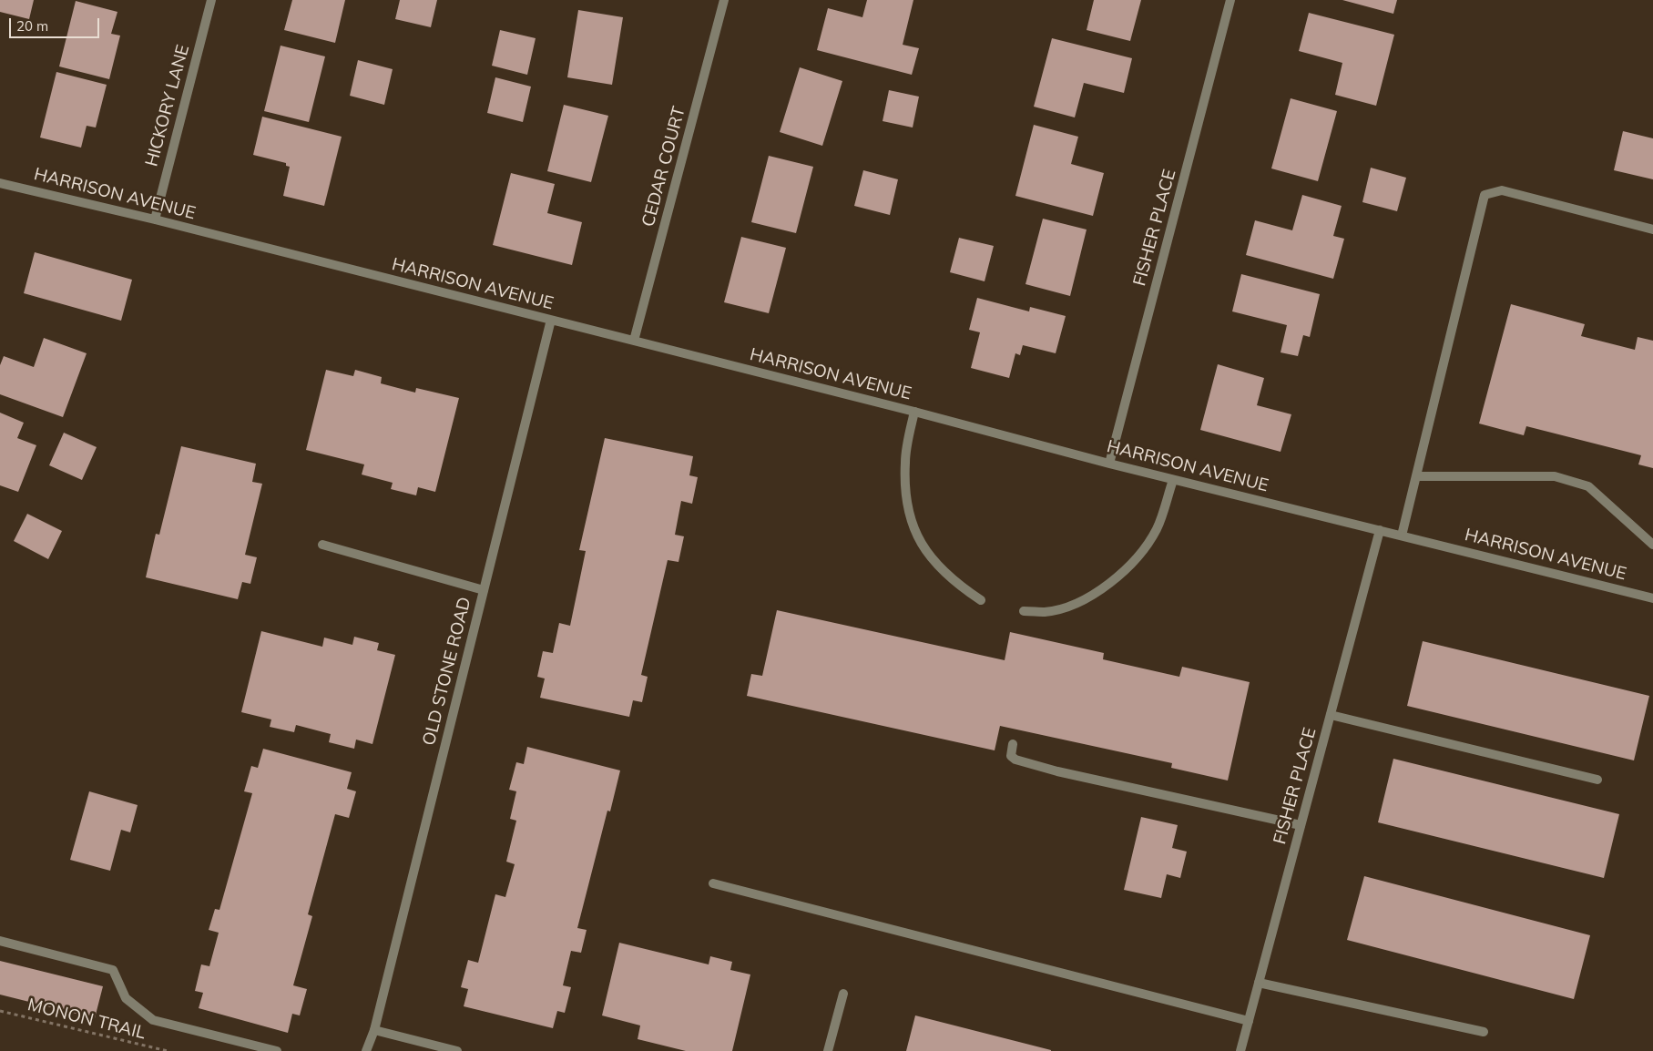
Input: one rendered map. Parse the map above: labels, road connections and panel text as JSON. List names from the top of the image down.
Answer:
{
  "streets": {
    "street": [
      "HICKORY LANE",
      "CEDAR COURT",
      "HARRISON AVENUE",
      "FISHER PLACE",
      "OLD STONE ROAD"
    ],
    "path": ["MONON TRAIL"]
  },
  "crossings": [
    ["HICKORY LANE", "HARRISON AVENUE"],
    ["CEDAR COURT", "HARRISON AVENUE"],
    ["HARRISON AVENUE", "FISHER PLACE"],
    ["HARRISON AVENUE", "OLD STONE ROAD"]
  ],
  "scale_bar": "20 m"
}
